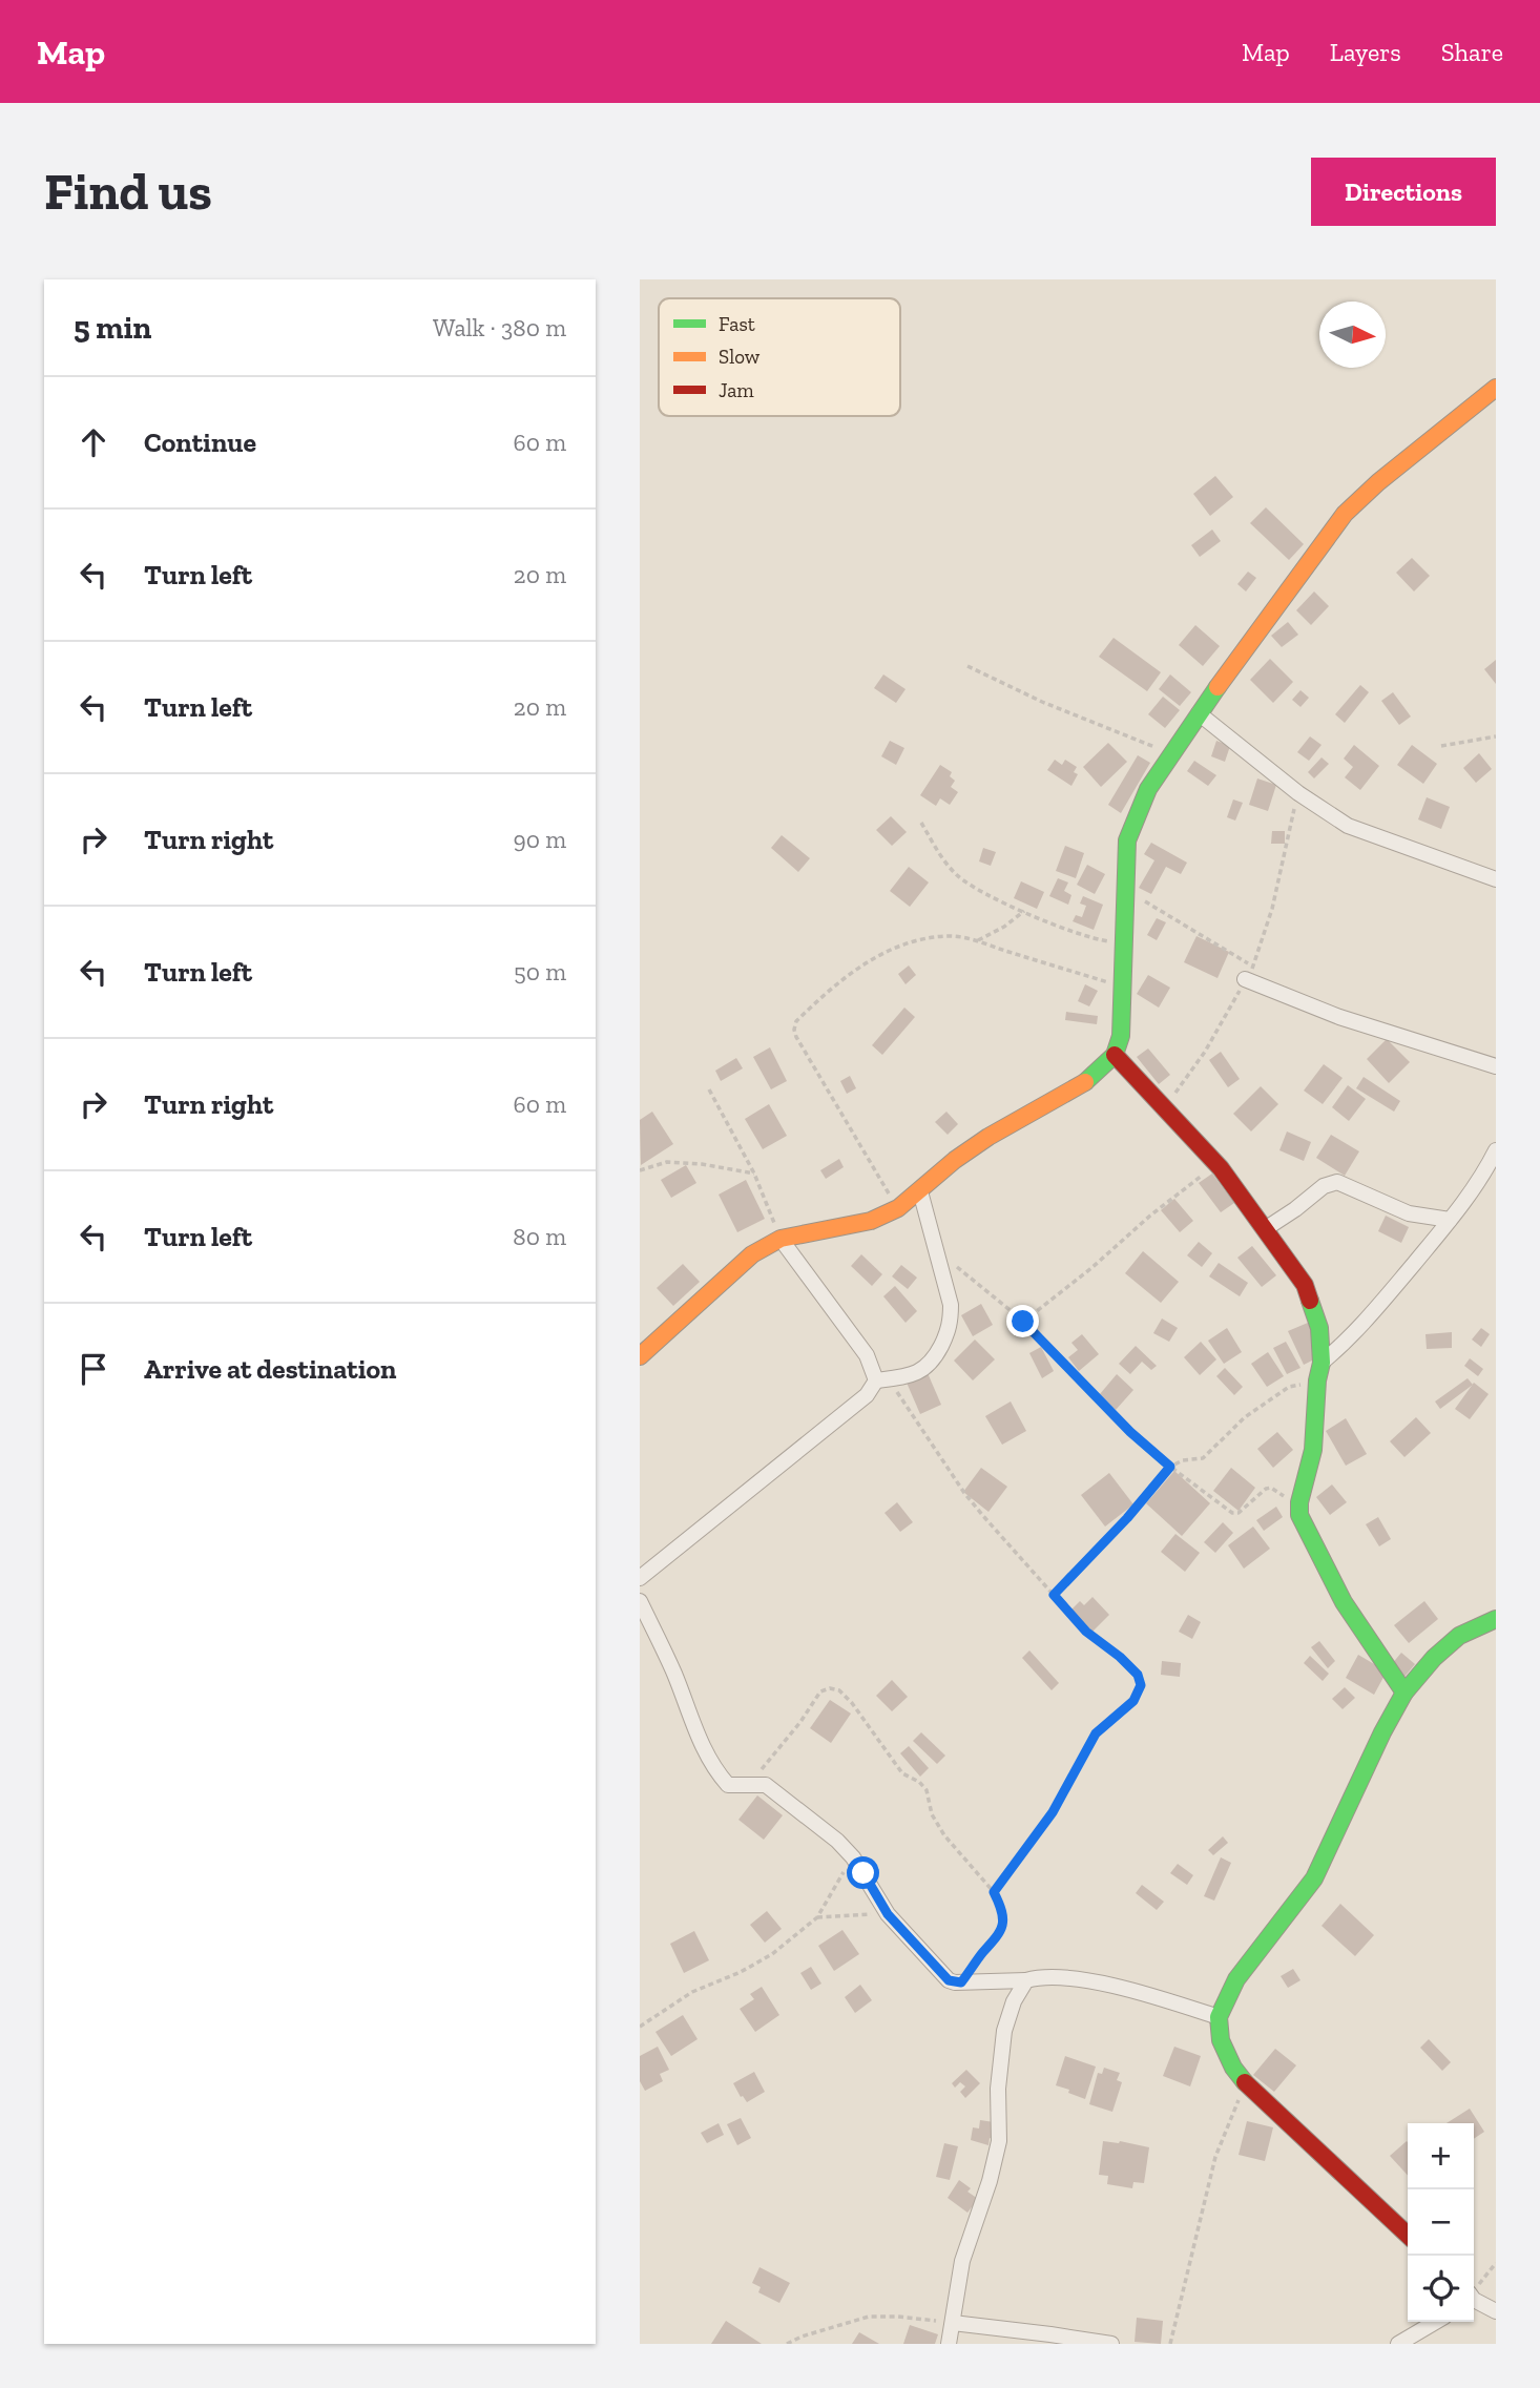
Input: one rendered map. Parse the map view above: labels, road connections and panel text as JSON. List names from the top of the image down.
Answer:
{
  "legend": ["Fast", "Slow", "Jam"],
  "north": "right",
  "page": {
    "header": "Map",
    "nav": ["Map", "Layers", "Share"],
    "buttons": "Directions",
    "title": "Find us",
    "heading": ["5 min", "Walk · 380 m"],
    "list": [
      ["Continue", "60 m"],
      ["Turn left", "20 m"],
      ["Turn left", "20 m"],
      ["Turn right", "90 m"],
      ["Turn left", "50 m"],
      ["Turn right", "60 m"],
      ["Turn left", "80 m"],
      "Arrive at destination"
    ],
    "map_buttons": ["+", "−"]
  }
}
